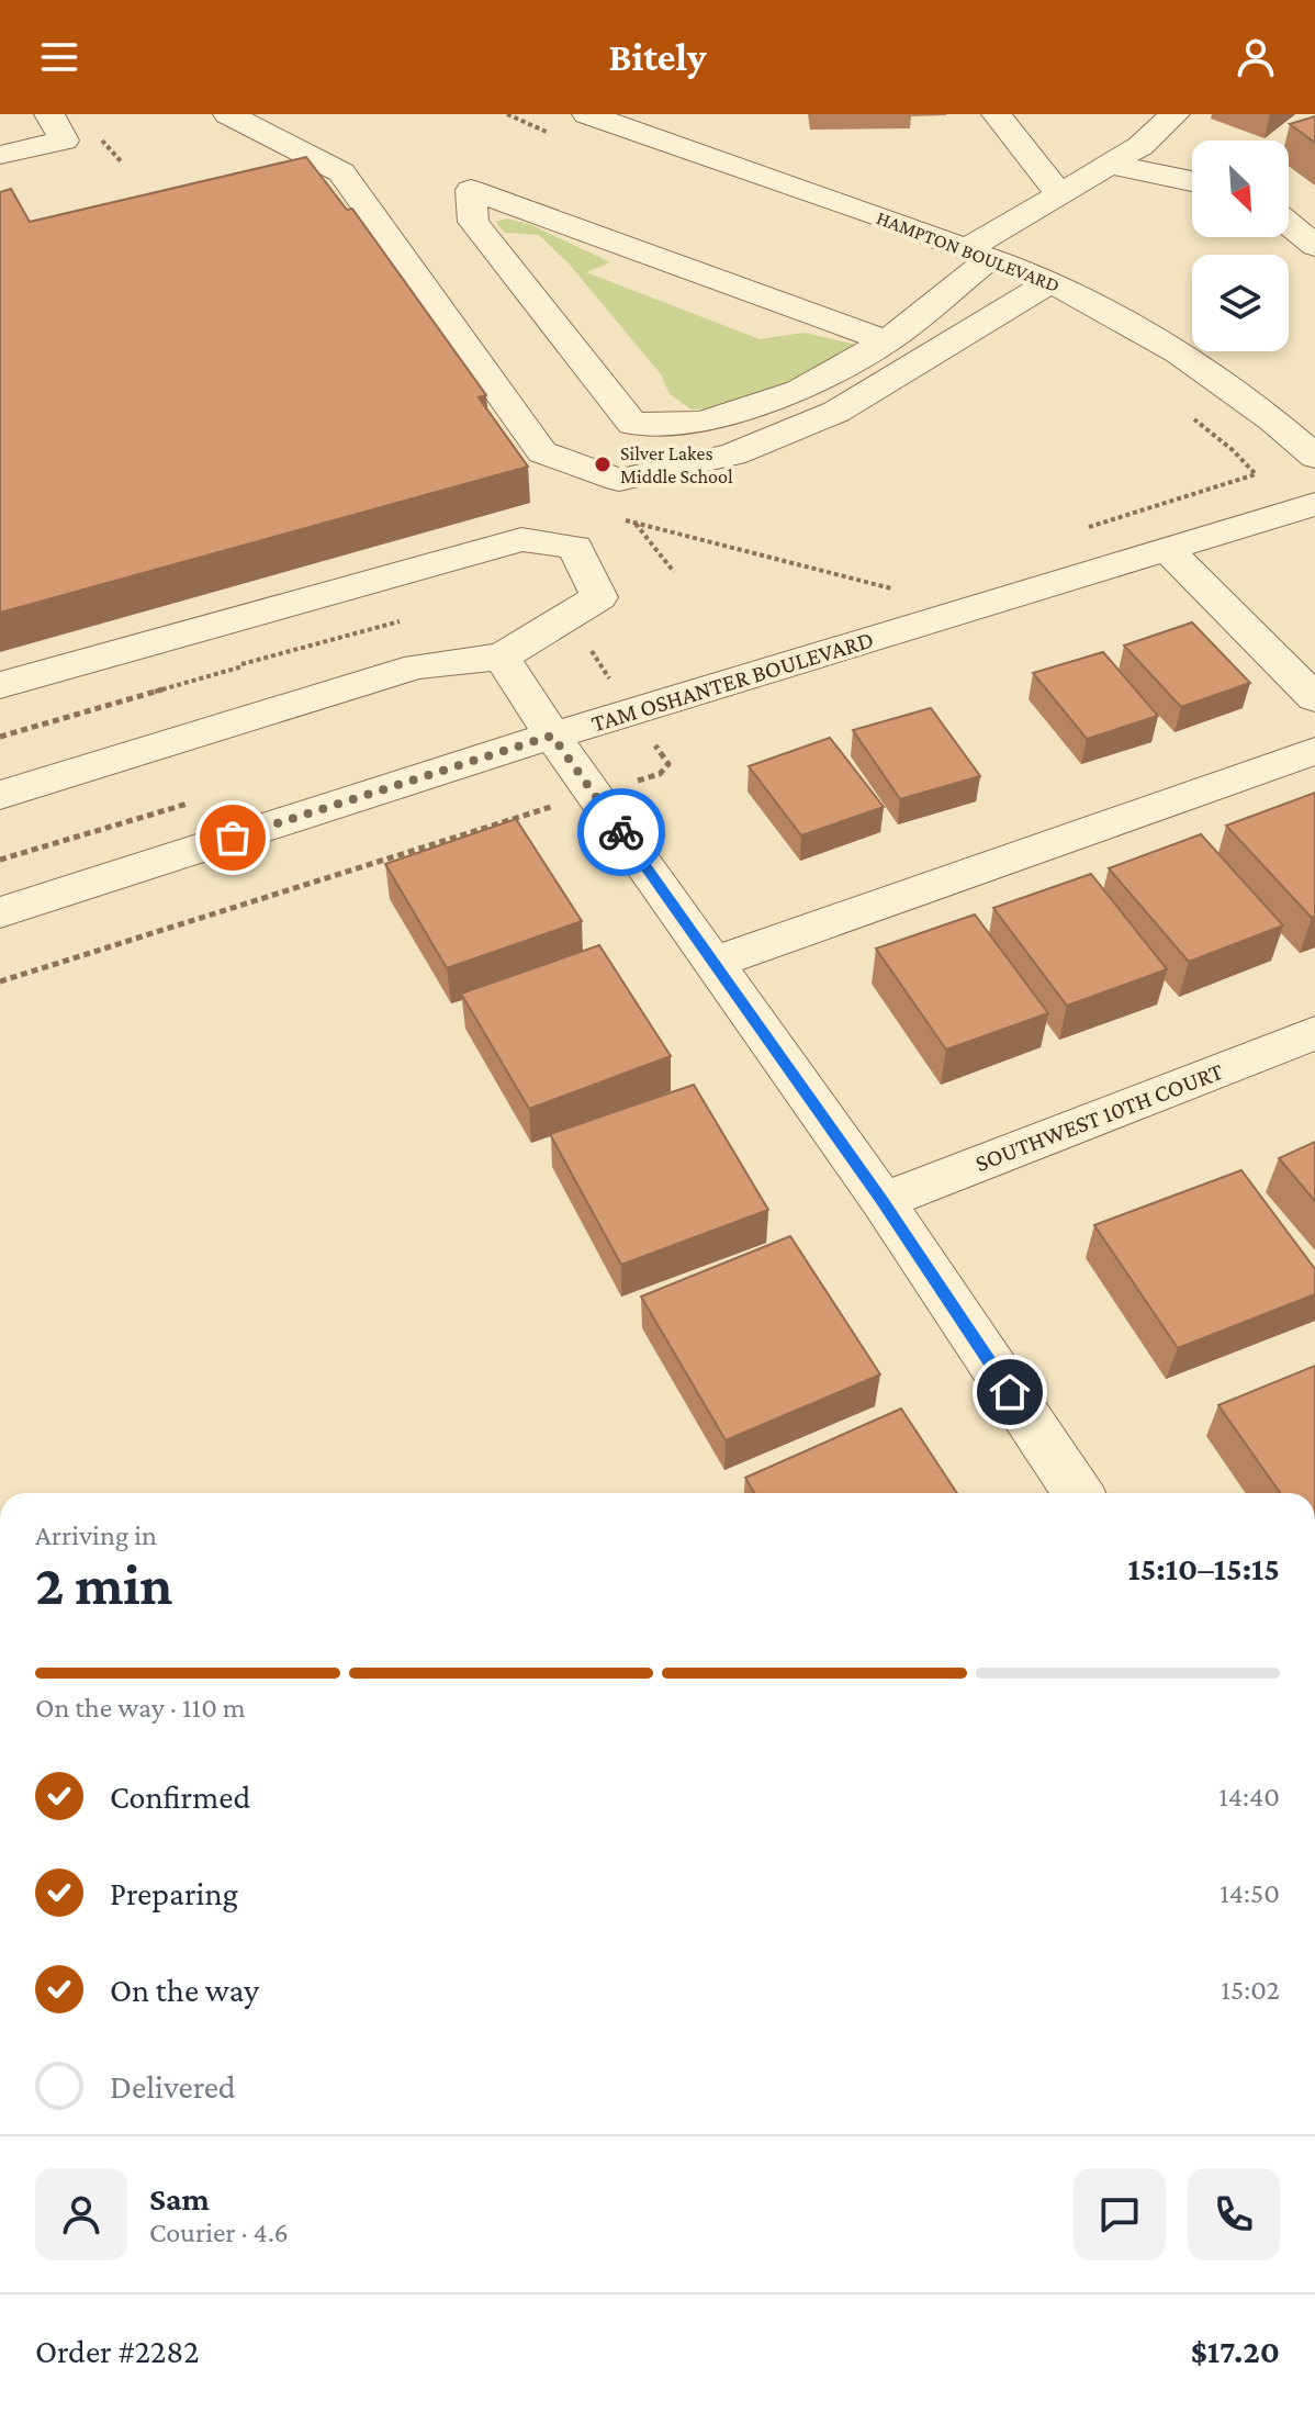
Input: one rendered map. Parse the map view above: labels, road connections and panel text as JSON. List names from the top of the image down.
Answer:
{
  "streets": {
    "street": ["HAMPTON BOULEVARD", "TAM OSHANTER BOULEVARD", "SOUTHWEST 10TH COURT"]
  },
  "places": ["Silver Lakes Middle School"],
  "north": "bottom right",
  "page": {
    "header": "Bitely",
    "heading": ["2 min", "Arriving in", "15:10–15:15"],
    "panel": [
      "Sam",
      "Courier · 4.6",
      "Order #2282",
      "$17.20"
    ],
    "bar": "On the way · 110 m",
    "list": [
      ["Confirmed", "14:40"],
      ["Preparing", "14:50"],
      ["On the way", "15:02"],
      "Delivered"
    ]
  }
}
